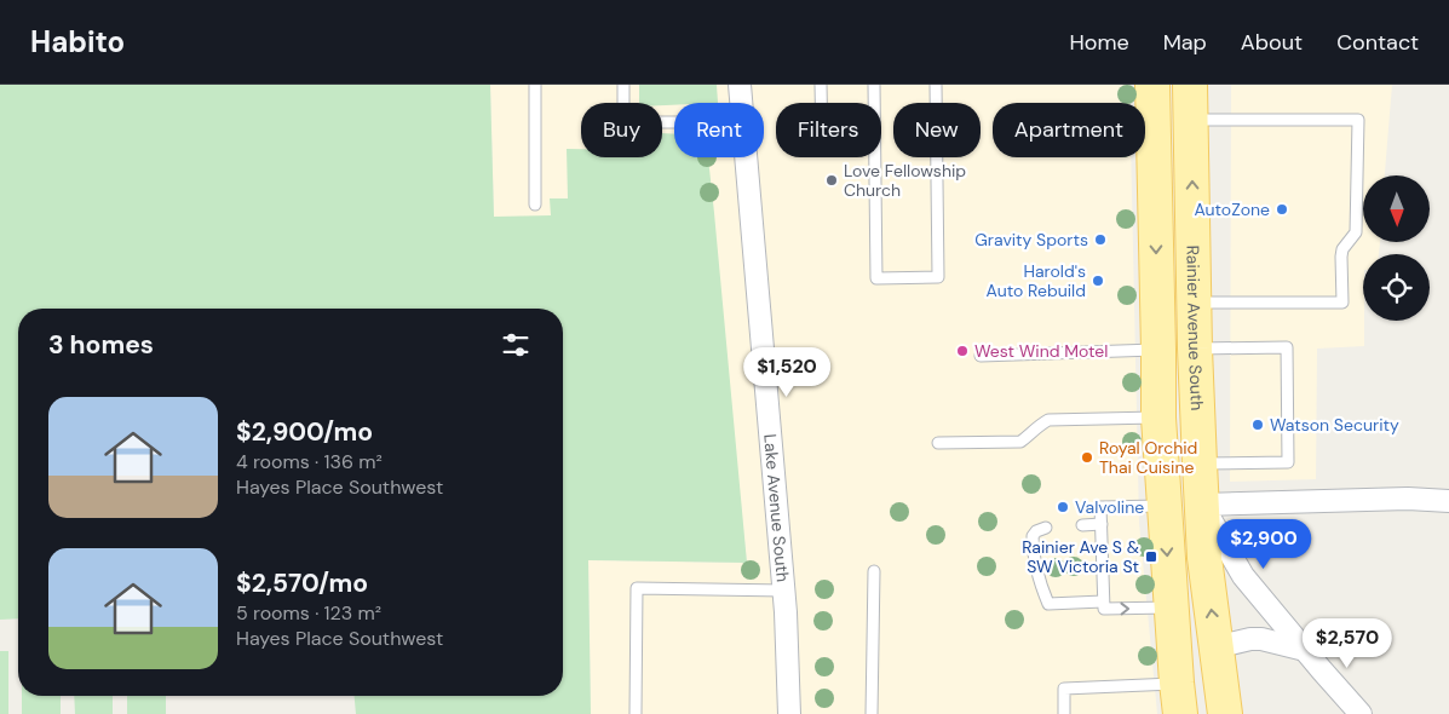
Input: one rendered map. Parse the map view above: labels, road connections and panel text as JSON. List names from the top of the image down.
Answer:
{
  "streets": {
    "main road": ["Rainier Avenue South"],
    "street": ["Lake Avenue South"]
  },
  "places": {
    "other": [
      "Love Fellowship Church",
      "AutoZone",
      "Gravity Sports",
      "Harold's Auto Rebuild",
      "West Wind Motel",
      "Watson Security",
      "Royal Orchid Thai Cuisine",
      "Valvoline"
    ],
    "transit": ["Rainier Ave S & SW Victoria St"]
  },
  "north": "bottom",
  "page": {
    "header": "Habito",
    "nav": [
      "Home",
      "Map",
      "About",
      "Contact"
    ],
    "chip": [
      "Buy",
      "Rent",
      "Filters",
      "New",
      "Apartment"
    ],
    "heading": "3 homes",
    "price": ["$1,520", "$2,900", "$2,570"],
    "list": [
      {
        "name": "$2,900/mo",
        "note": "4 rooms · 136 m² · Hayes Place Southwest"
      },
      {
        "name": "$2,570/mo",
        "note": "5 rooms · 123 m² · Hayes Place Southwest"
      }
    ]
  }
}
